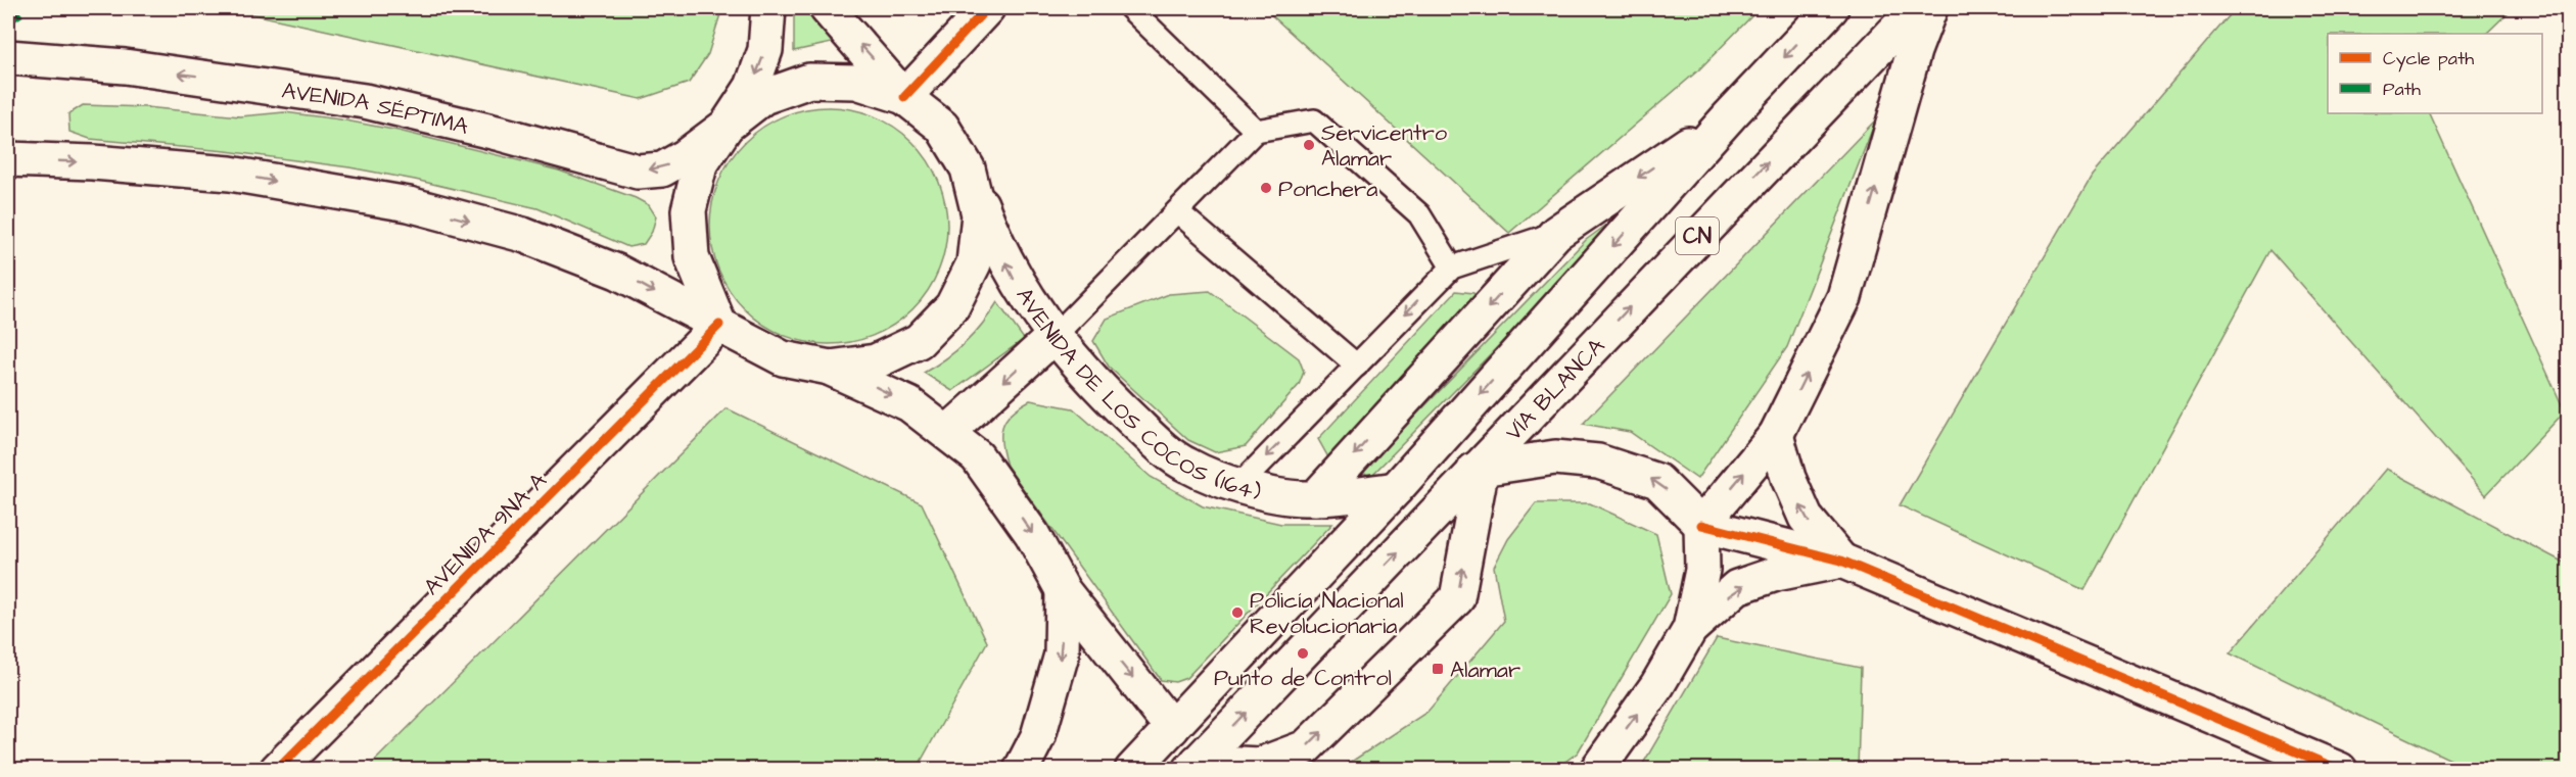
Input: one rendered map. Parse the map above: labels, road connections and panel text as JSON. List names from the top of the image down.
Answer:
{
  "streets": {
    "main road": [
      "AVENIDA SÉPTIMA",
      "CN",
      "AVENIDA DE LOS COCOS (164)",
      "VÍA BLANCA",
      "AVENIDA 9NA A"
    ]
  },
  "crossings": [
    ["CN", "AVENIDA DE LOS COCOS (164)"],
    ["AVENIDA DE LOS COCOS (164)", "VÍA BLANCA"]
  ],
  "places": {
    "other": [
      "Servicentro Alamar",
      "Ponchera",
      "Policía Nacional Revolucionaria",
      "Punto de Control"
    ],
    "transit": ["Alamar"]
  },
  "legend": ["Cycle path", "Path"]
}
